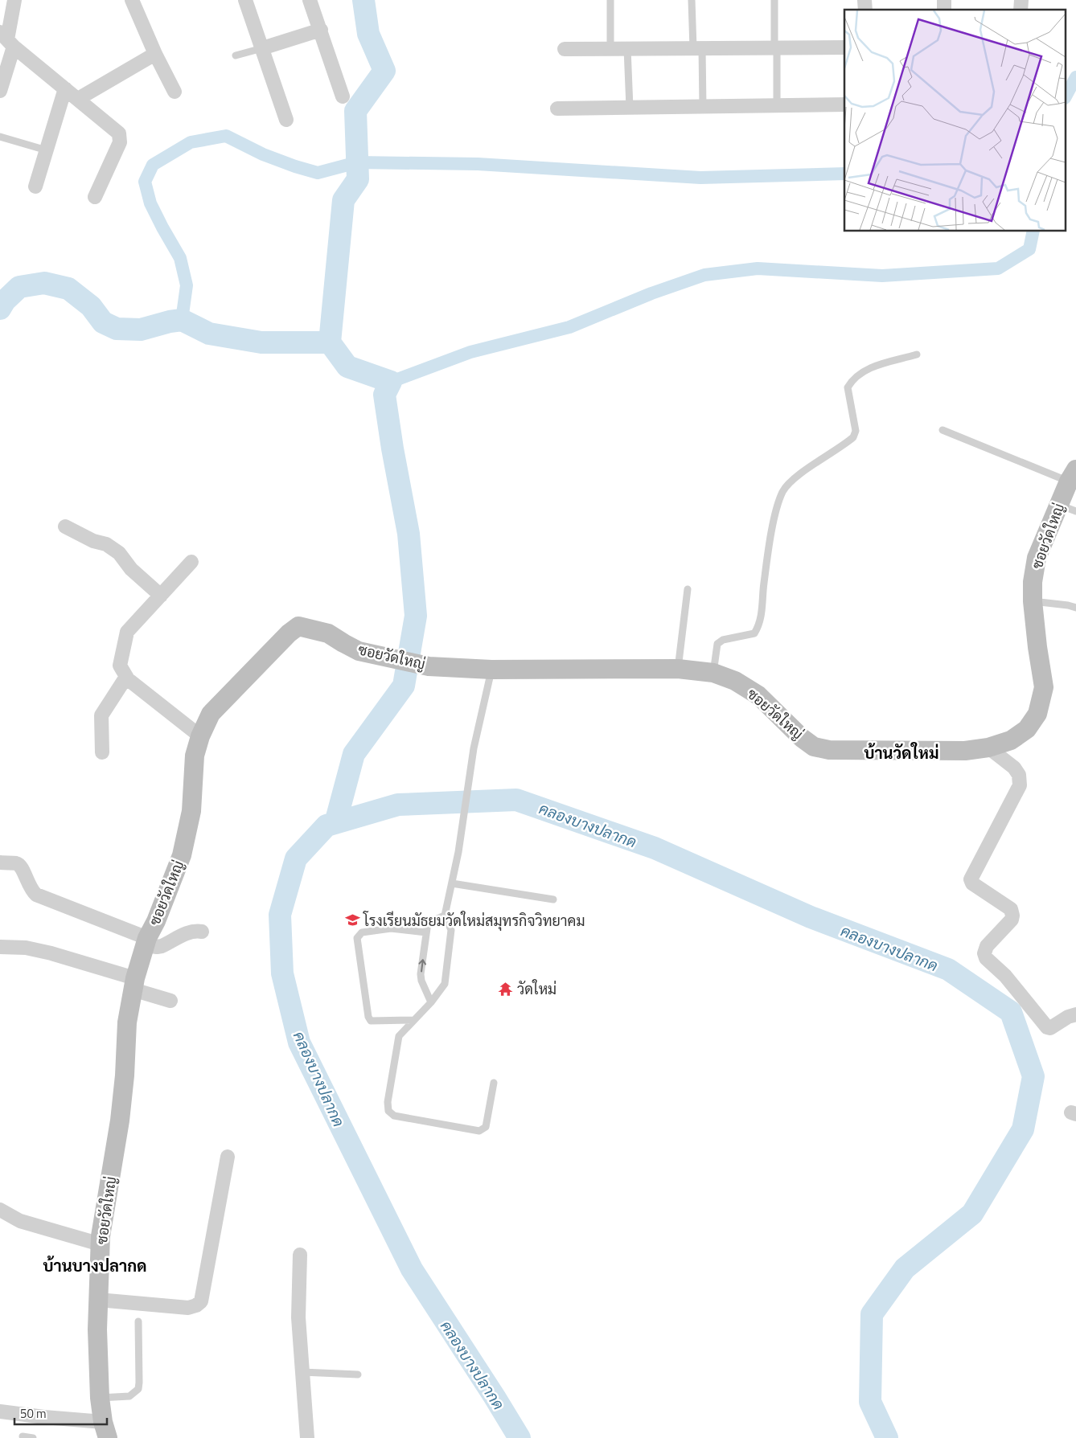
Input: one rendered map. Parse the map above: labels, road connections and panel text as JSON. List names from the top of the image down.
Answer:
{
  "streets": {
    "street": ["ซอยวัดใหญ่"]
  },
  "districts": ["บ้านวัดใหม่", "บ้านบางปลากด"],
  "water": ["คลองบางปลากด"],
  "places": {
    "school or university": ["โรงเรียนมัธยมวัดใหม่สมุทรกิจวิทยาคม"],
    "temple": ["วัดใหม่"]
  },
  "scale_bar": "50 m"
}
